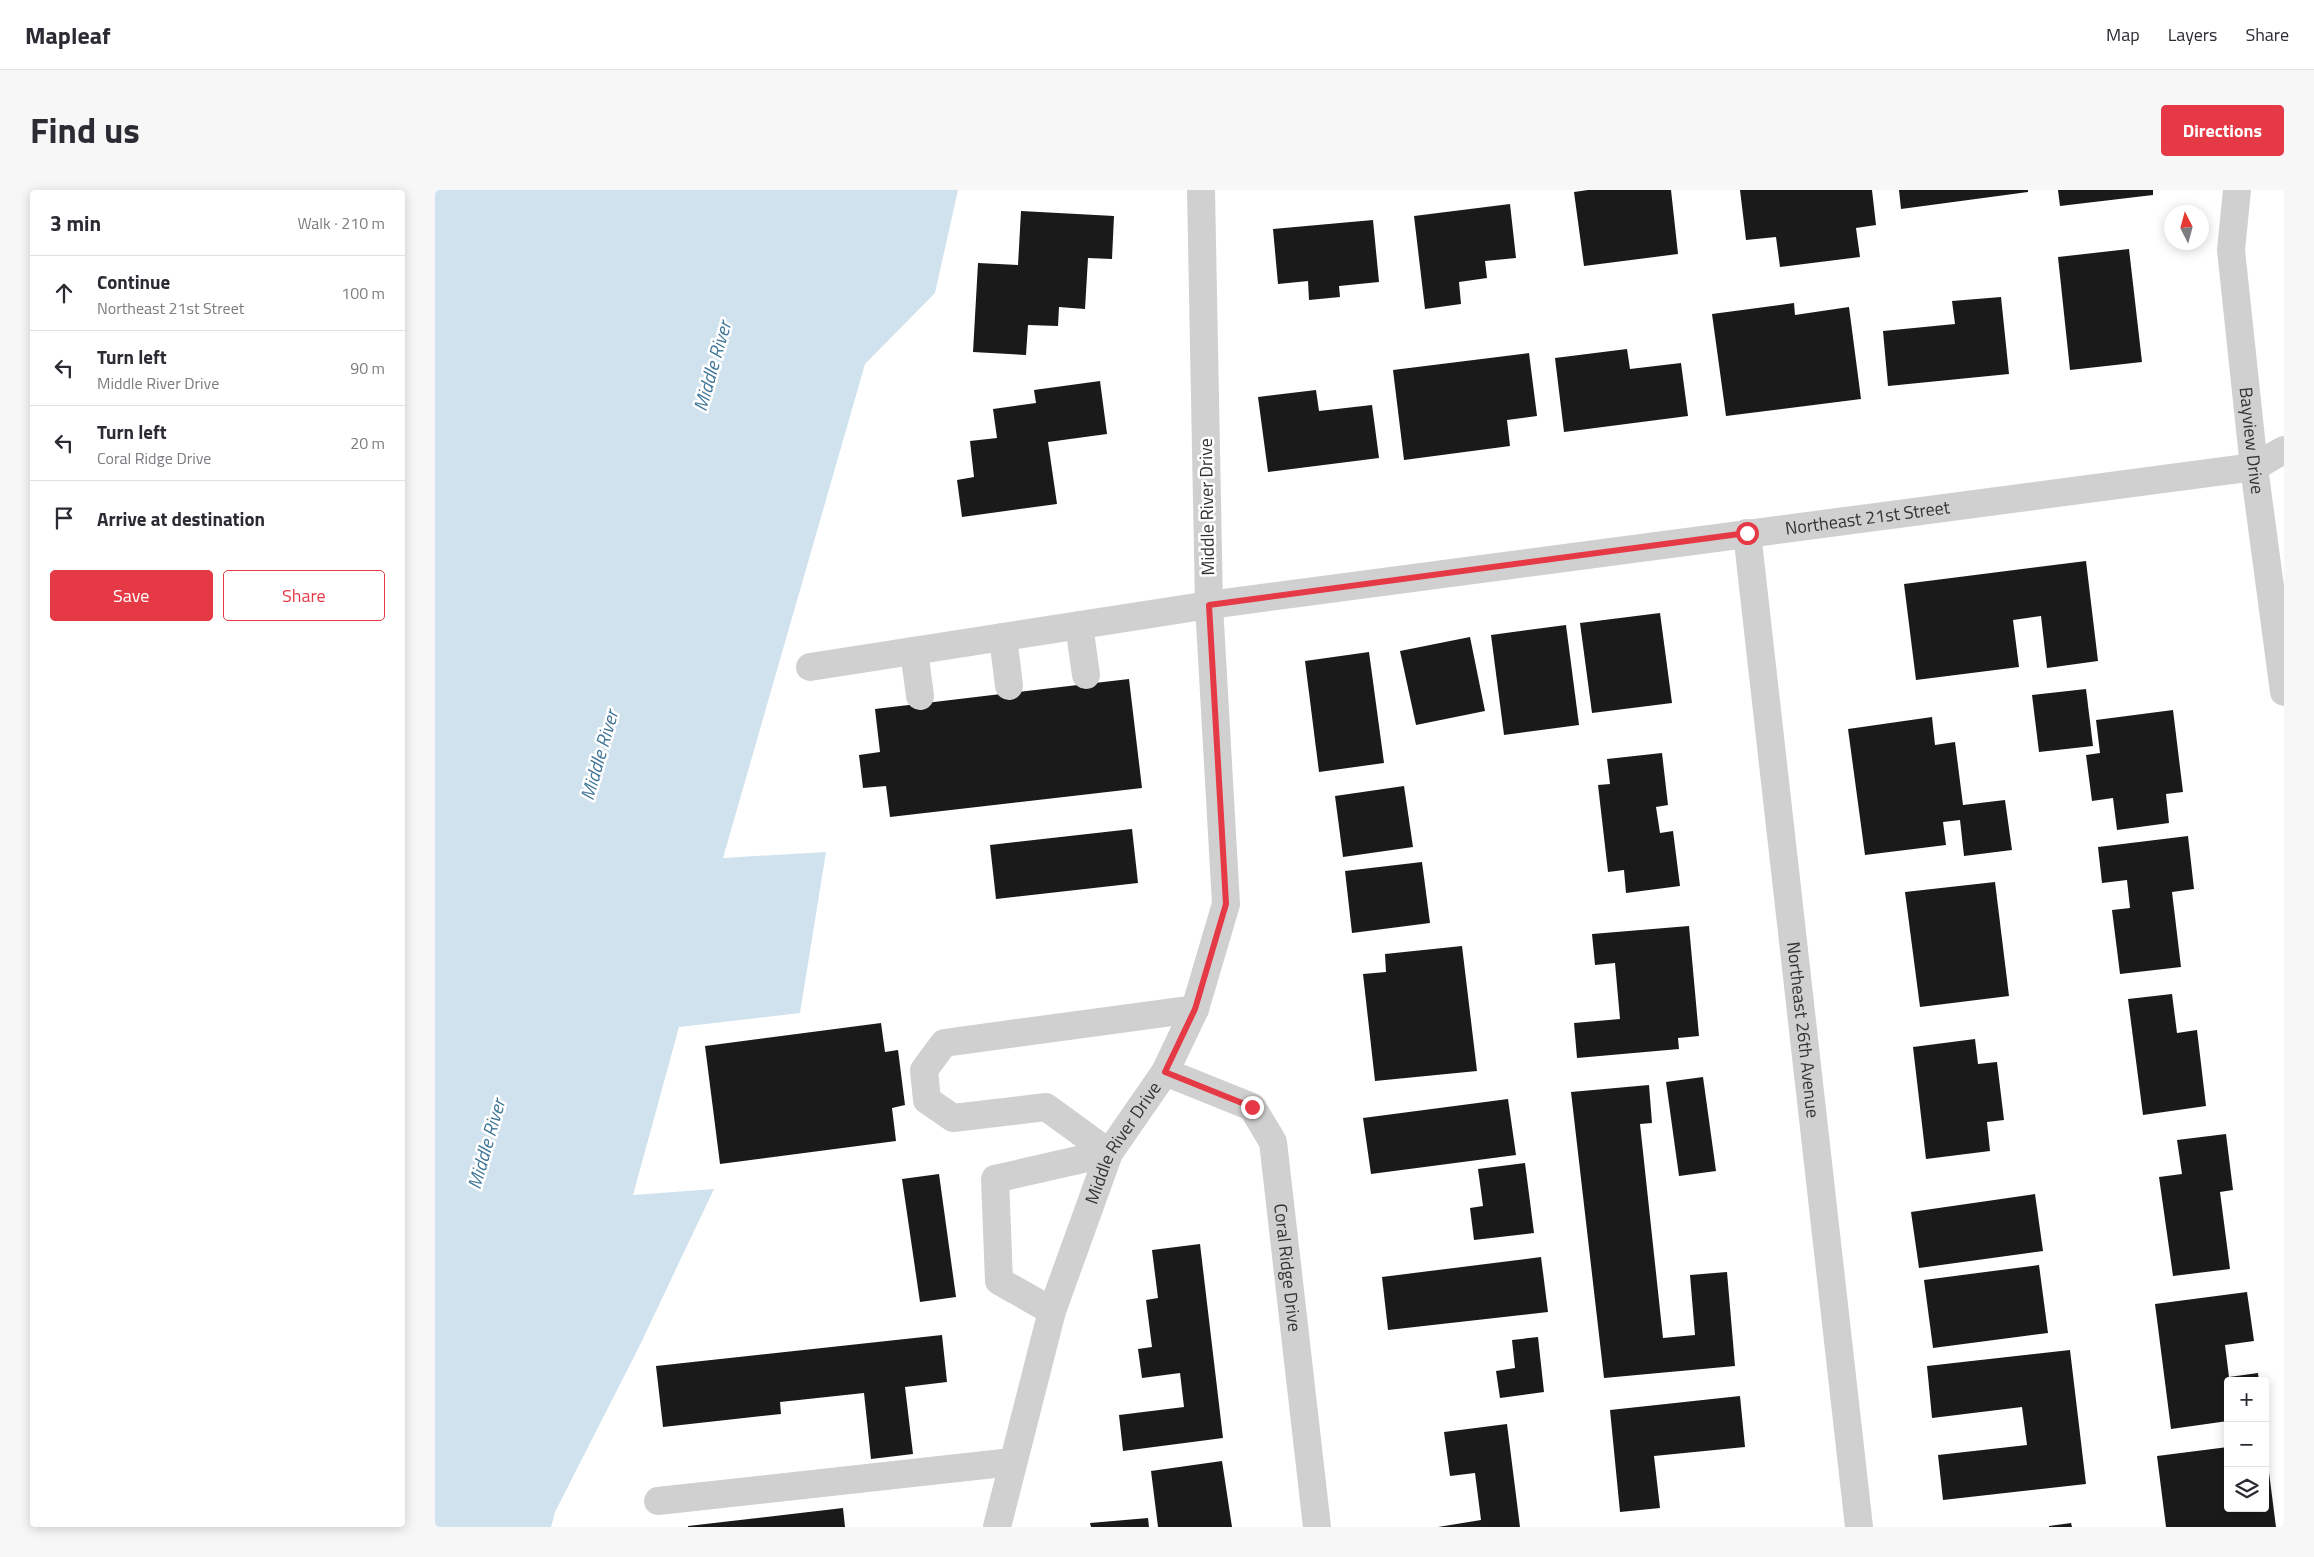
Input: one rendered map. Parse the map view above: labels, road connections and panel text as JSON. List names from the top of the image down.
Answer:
{
  "streets": {
    "street": [
      "Bayview Drive",
      "Middle River Drive",
      "Northeast 21st Street",
      "Northeast 26th Avenue",
      "Coral Ridge Drive"
    ]
  },
  "crossings": [
    ["Bayview Drive", "Northeast 21st Street"],
    ["Middle River Drive", "Northeast 21st Street"],
    ["Middle River Drive", "Coral Ridge Drive"],
    ["Northeast 21st Street", "Northeast 26th Avenue"]
  ],
  "water": ["Middle River"],
  "north": "top",
  "page": {
    "header": "Mapleaf",
    "nav": ["Map", "Layers", "Share"],
    "title": "Find us",
    "buttons": [
      "Directions",
      ["Save", "Share"]
    ],
    "heading": ["3 min", "Walk · 210 m"],
    "list": [
      ["Continue", "Northeast 21st Street", "100 m"],
      ["Turn left", "Middle River Drive", "90 m"],
      ["Turn left", "Coral Ridge Drive", "20 m"],
      "Arrive at destination"
    ],
    "map_buttons": ["+", "−"]
  }
}
